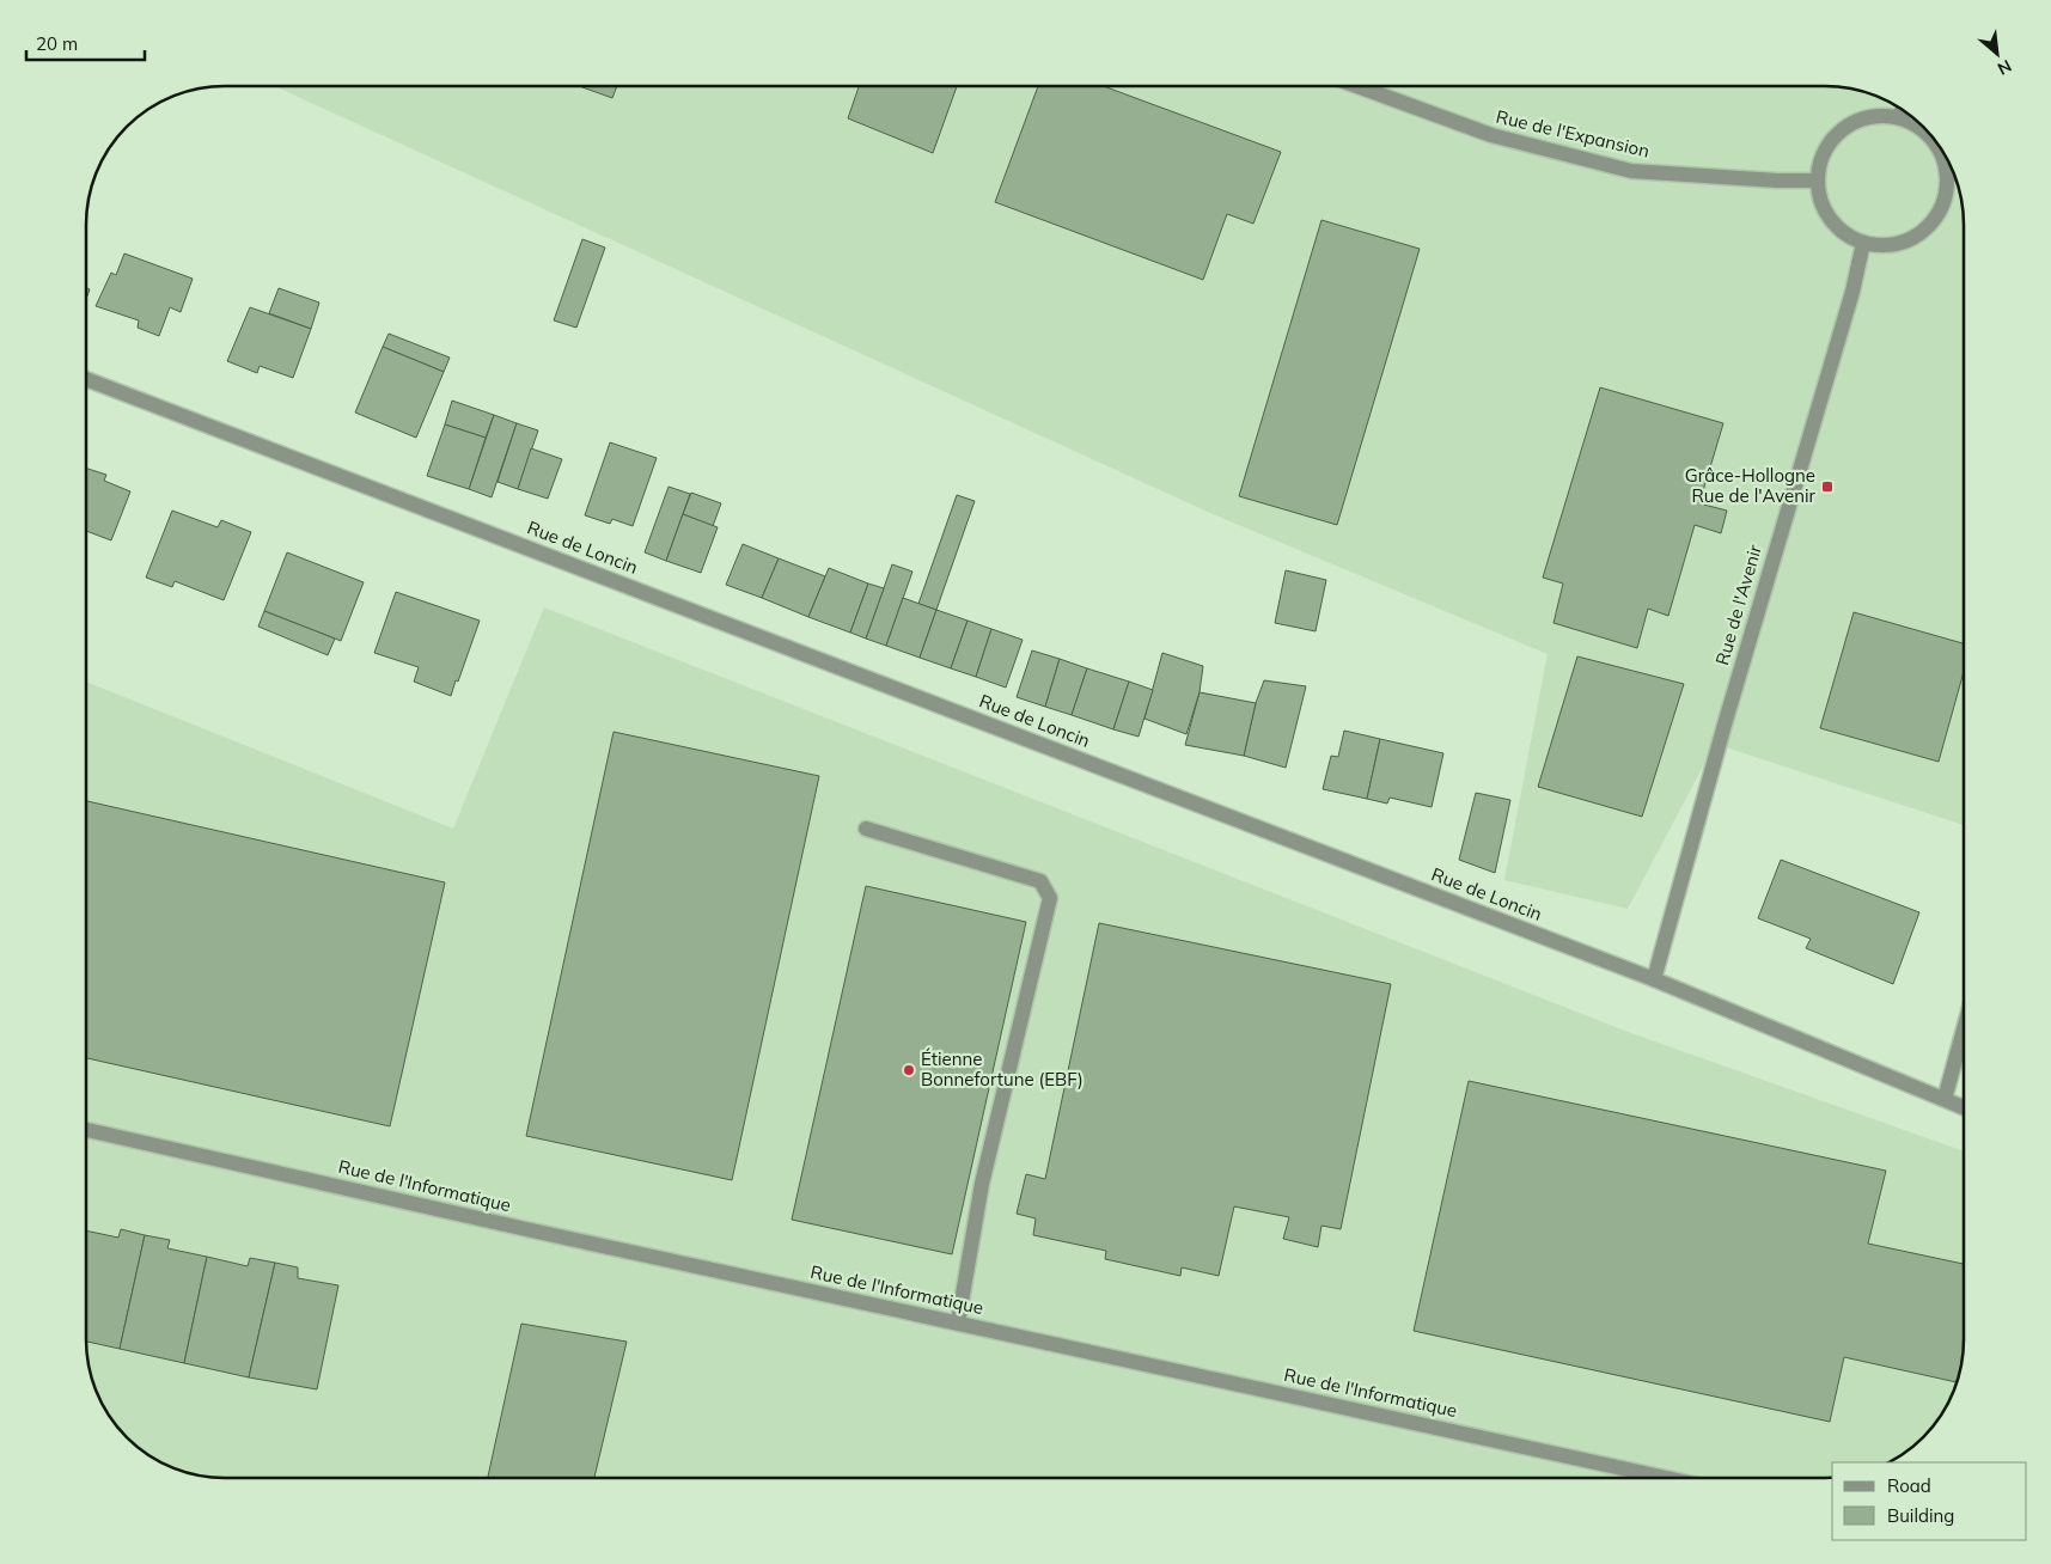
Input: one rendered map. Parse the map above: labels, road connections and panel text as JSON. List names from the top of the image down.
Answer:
{
  "streets": {
    "street": [
      "Rue de l'Expansion",
      "Rue de Loncin",
      "Rue de l'Avenir",
      "Rue de l'Informatique"
    ]
  },
  "crossings": [
    ["Rue de l'Expansion", "Rue de l'Avenir"],
    ["Rue de Loncin", "Rue de l'Avenir"]
  ],
  "places": {
    "transit": ["Grâce-Hollogne Rue de l'Avenir"],
    "other": ["Étienne Bonnefortune (EBF)"]
  },
  "legend": ["Road", "Building"],
  "scale_bar": "20 m",
  "north": "bottom right"
}
